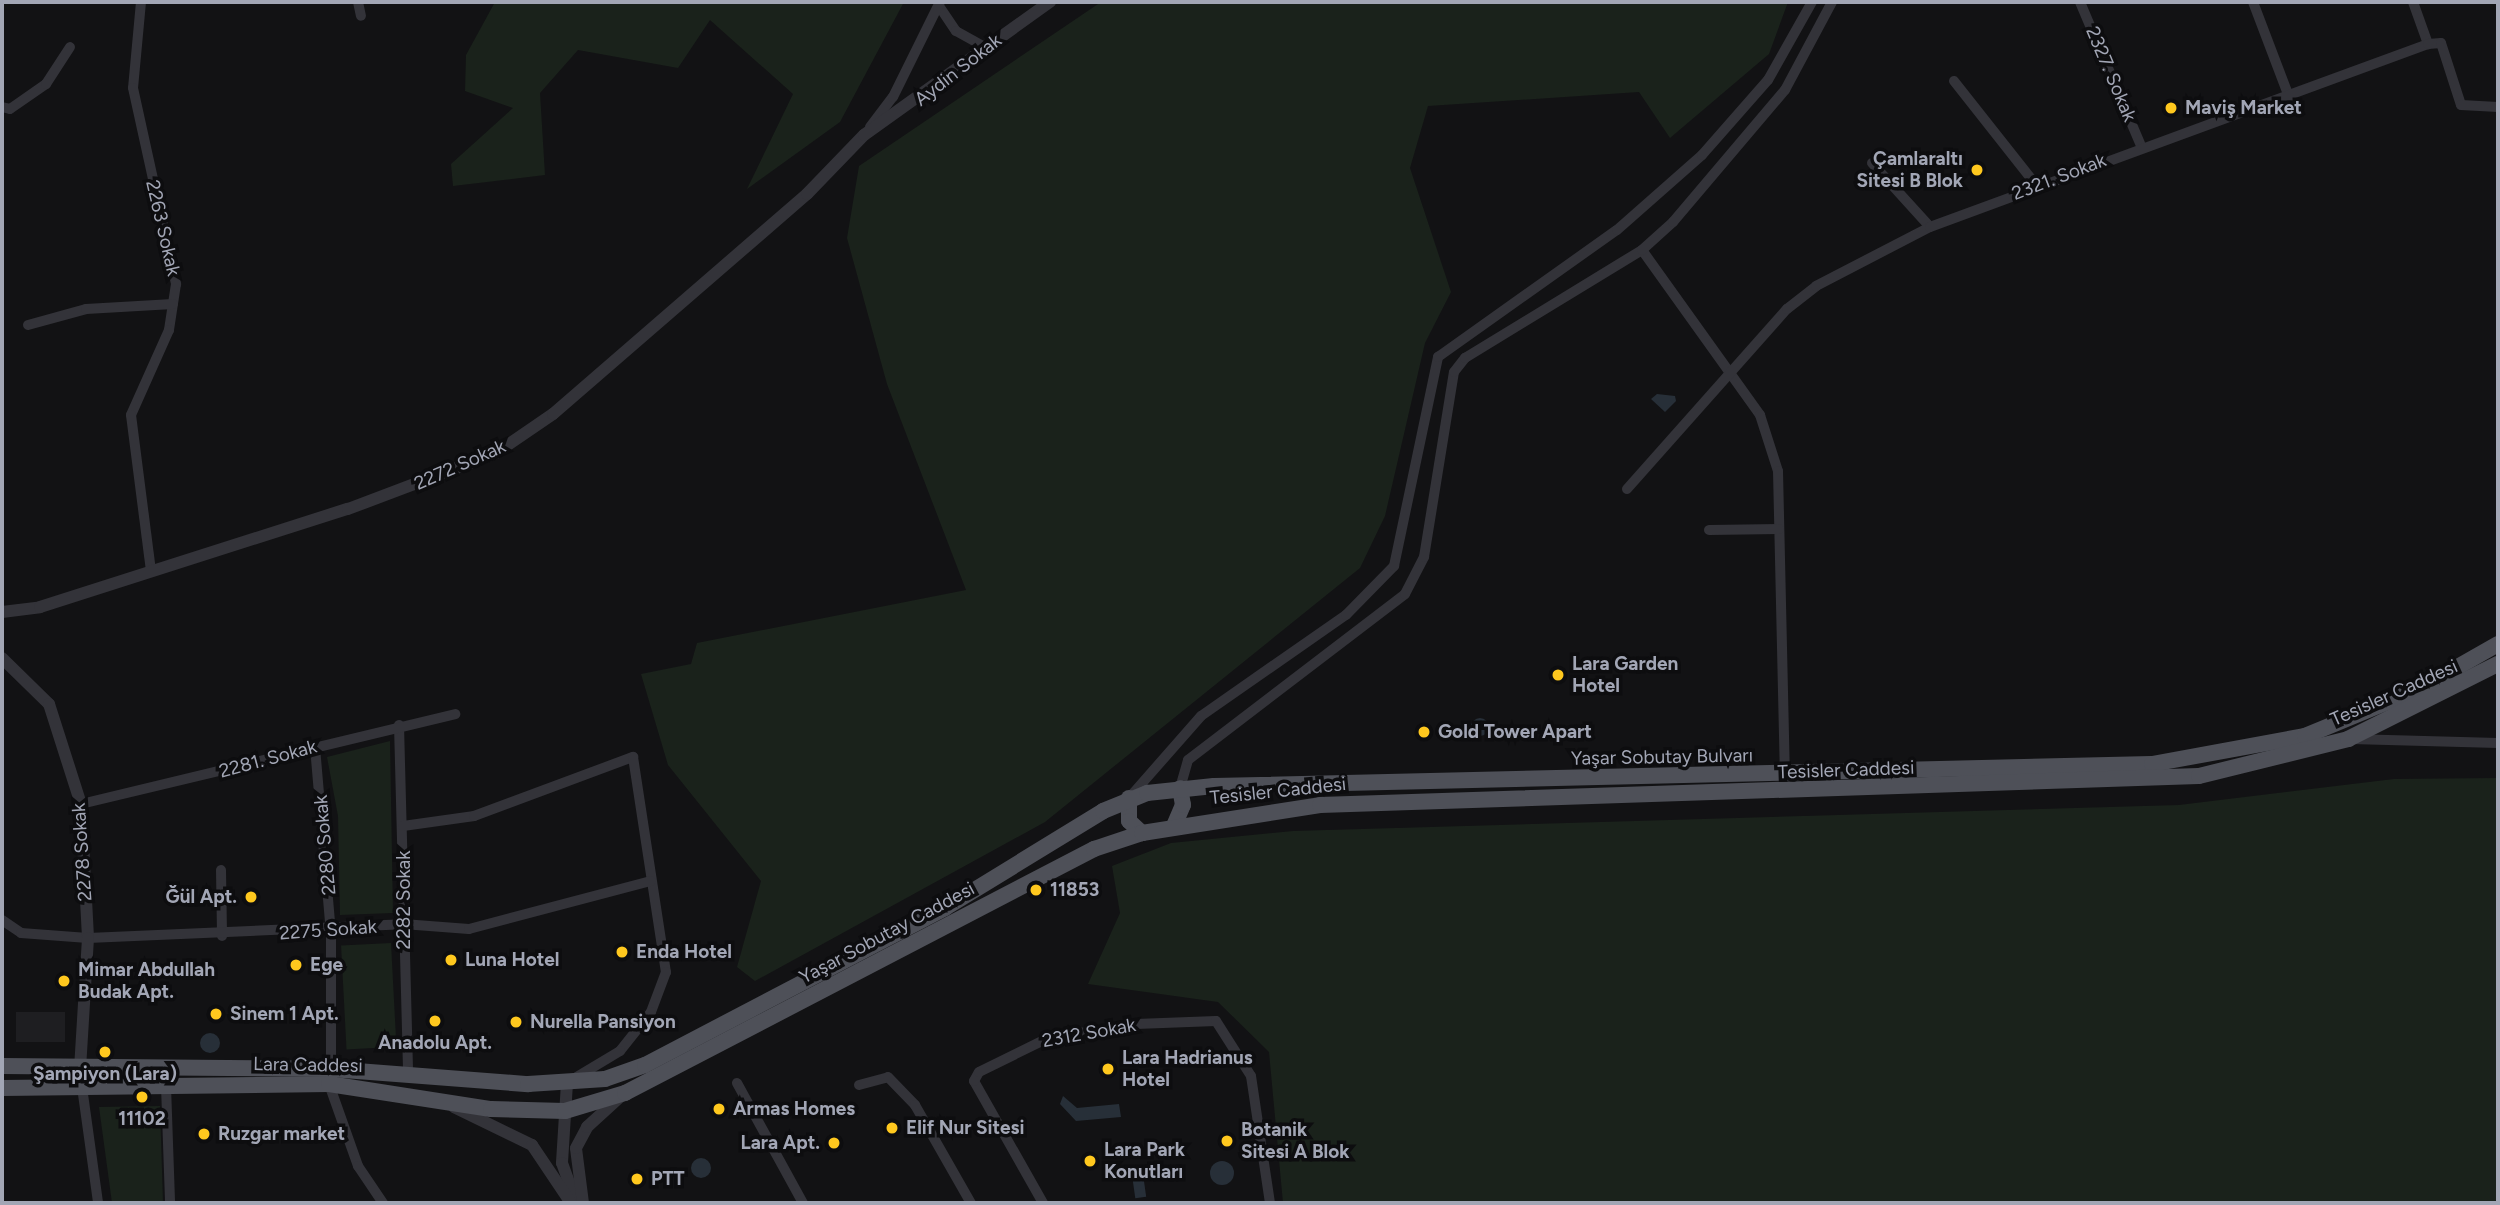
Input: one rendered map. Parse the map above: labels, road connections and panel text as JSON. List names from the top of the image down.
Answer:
{
  "streets": {
    "main road": [
      "Tesisler Caddesi",
      "Yaşar Sobutay Bulvarı",
      "Yaşar Sobutay Caddesi",
      "Lara Caddesi"
    ],
    "street": [
      "Aydin Sokak",
      "2327. Sokak",
      "2321. Sokak",
      "2263 Sokak",
      "2272 Sokak",
      "2281. Sokak",
      "2280 Sokak",
      "2278 Sokak",
      "2282 Sokak",
      "2275 Sokak",
      "2312 Sokak"
    ]
  },
  "crossings": [
    ["Aydin Sokak", "2272 Sokak"],
    ["2327. Sokak", "2321. Sokak"],
    ["2263 Sokak", "2272 Sokak"],
    ["Tesisler Caddesi", "Yaşar Sobutay Caddesi"],
    ["Yaşar Sobutay Bulvarı", "2280 Sokak"],
    ["Yaşar Sobutay Bulvarı", "2282 Sokak"],
    ["Yaşar Sobutay Bulvarı", "Lara Caddesi"],
    ["2281. Sokak", "2280 Sokak"],
    ["2281. Sokak", "2278 Sokak"],
    ["2281. Sokak", "2282 Sokak"],
    ["2280 Sokak", "2275 Sokak"],
    ["2280 Sokak", "Lara Caddesi"],
    ["2278 Sokak", "2275 Sokak"],
    ["2282 Sokak", "2275 Sokak"]
  ],
  "places": [
    "Maviş Market",
    "Çamlaraltı Sitesi B Blok",
    "Lara Garden Hotel",
    "Gold Tower Apart",
    "11853",
    "Ğül Apt.",
    "Enda Hotel",
    "Luna Hotel",
    "Ege",
    "Mimar Abdullah Budak Apt.",
    "Sinem 1 Apt.",
    "Anadolu Apt.",
    "Nurella Pansiyon",
    "Şampiyon (Lara)",
    "Lara Hadrianus Hotel",
    "11102",
    "Armas Homes",
    "Elif Nur Sitesi",
    "Ruzgar market",
    "Botanik Sitesi A Blok",
    "Lara Apt.",
    "Lara Park Konutları",
    "PTT"
  ]
}
